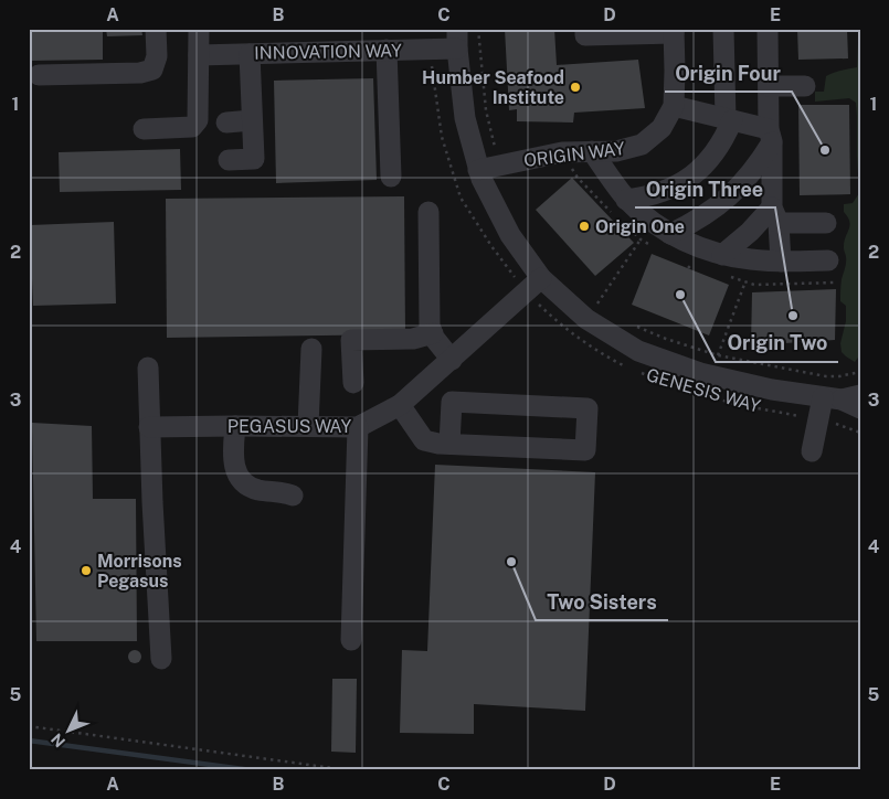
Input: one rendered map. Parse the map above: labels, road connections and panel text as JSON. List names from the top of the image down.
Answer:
{
  "streets": {
    "street": [
      "INNOVATION WAY",
      "ORIGIN WAY",
      "GENESIS WAY",
      "PEGASUS WAY"
    ]
  },
  "crossings": [
    ["INNOVATION WAY", "GENESIS WAY"],
    ["ORIGIN WAY", "GENESIS WAY"],
    ["GENESIS WAY", "PEGASUS WAY"]
  ],
  "places": [
    "Humber Seafood Institute",
    "Origin Four",
    "Origin One",
    "Origin Two",
    "Origin Three",
    "Two Sisters",
    "Morrisons Pegasus"
  ],
  "north": "bottom left",
  "grid": {
    "columns": [
      "A",
      "B",
      "C",
      "D",
      "E"
    ],
    "rows": [
      "1",
      "2",
      "3",
      "4",
      "5"
    ]
  }
}
